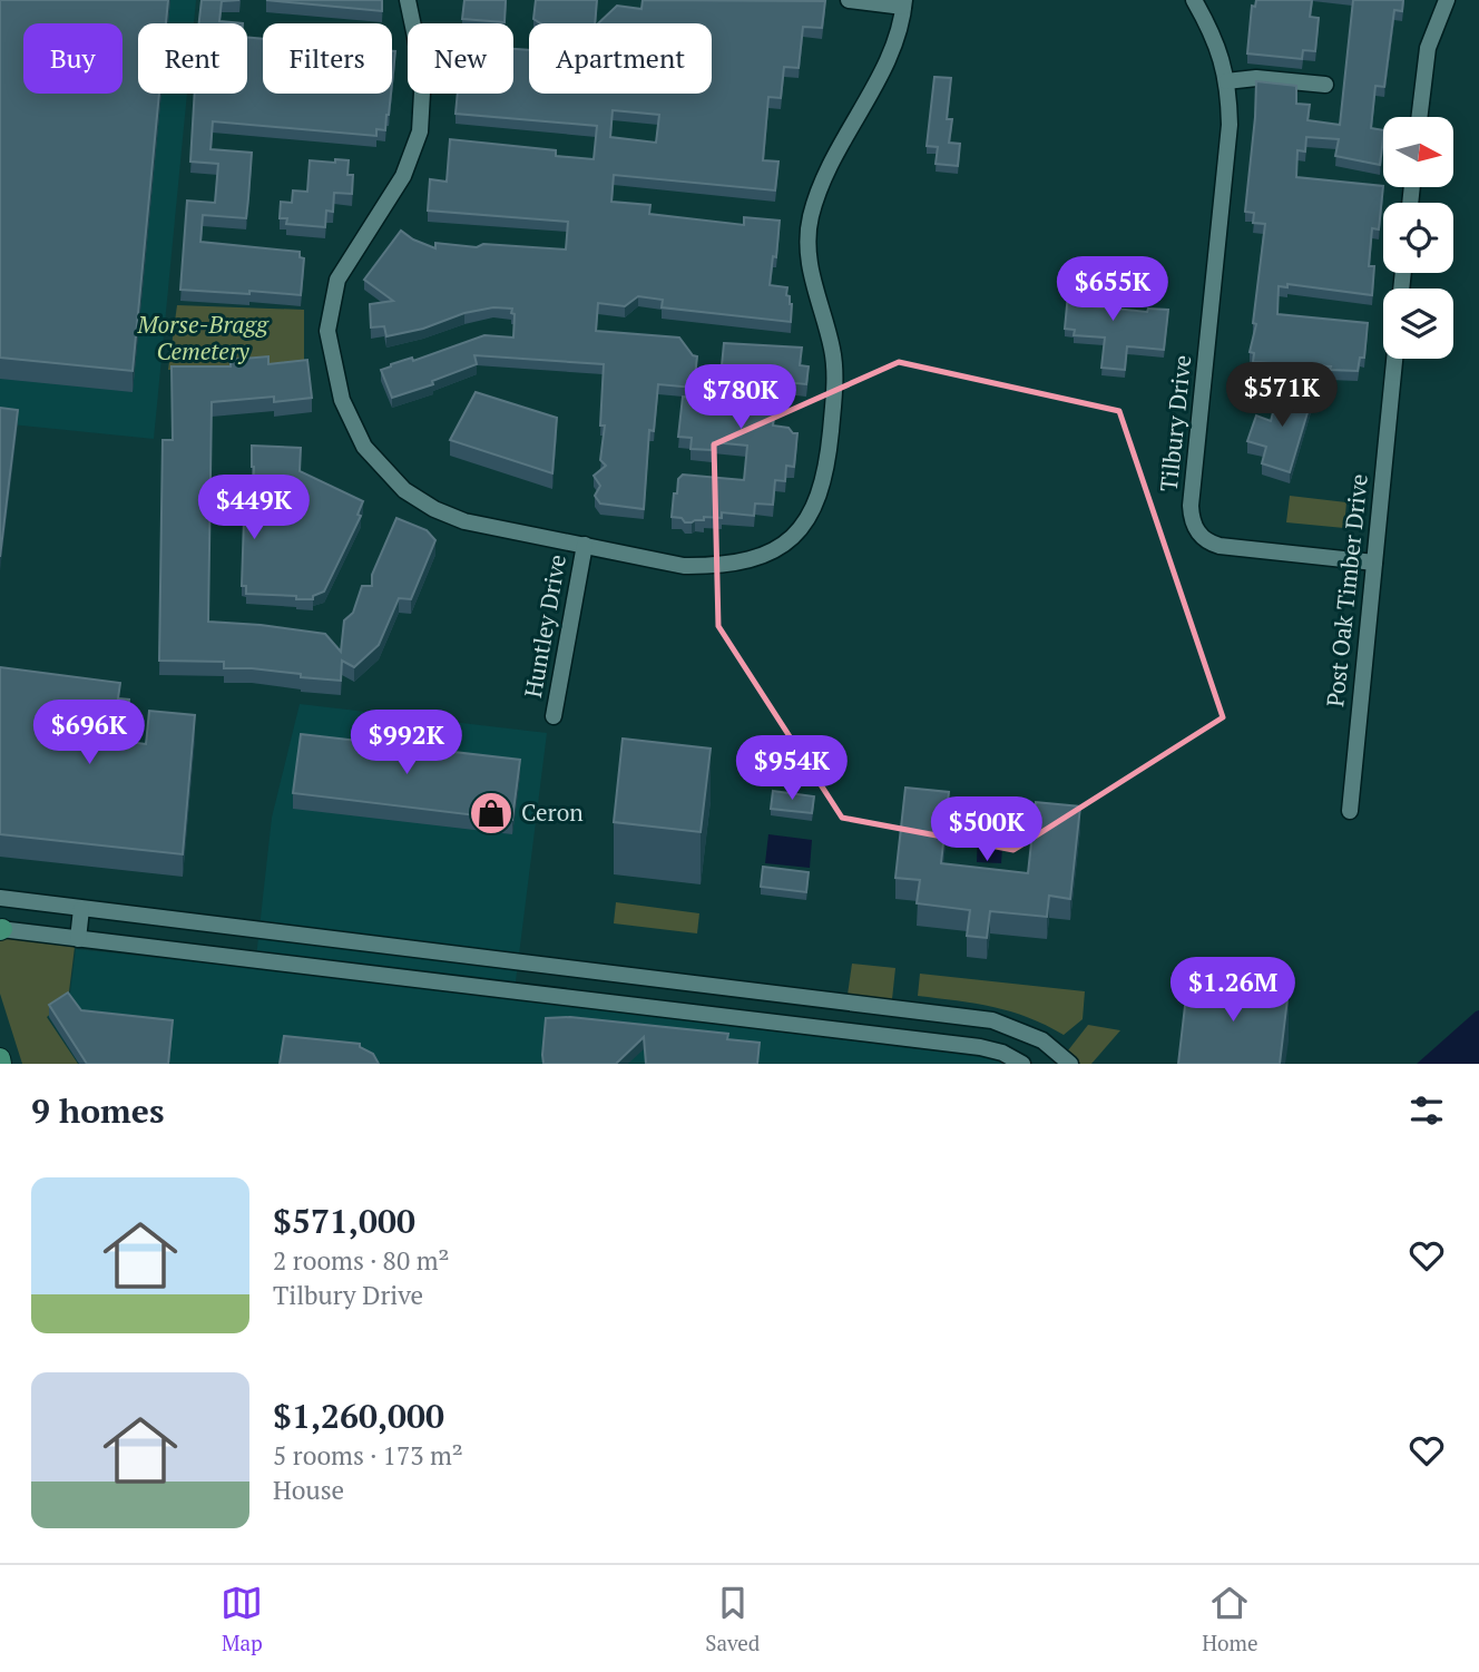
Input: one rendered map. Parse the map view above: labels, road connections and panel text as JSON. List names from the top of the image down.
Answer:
{
  "streets": {
    "street": ["Tilbury Drive", "Post Oak Timber Drive", "Huntley Drive"]
  },
  "crossings": [
    ["Tilbury Drive", "Post Oak Timber Drive"]
  ],
  "parks": ["Morse-Bragg Cemetery"],
  "places": {
    "shop": ["Ceron"]
  },
  "north": "right",
  "page": {
    "chip": [
      "Buy",
      "Rent",
      "Filters",
      "New",
      "Apartment"
    ],
    "price": [
      "$655K",
      "$571K",
      "$780K",
      "$449K",
      "$696K",
      "$992K",
      "$954K",
      "$500K",
      "$1.26M"
    ],
    "heading": "9 homes",
    "list": [
      {
        "name": "$571,000",
        "note": "2 rooms · 80 m² · Tilbury Drive"
      },
      {
        "name": "$1,260,000",
        "note": "5 rooms · 173 m² · House"
      }
    ],
    "tabs": ["Map", "Saved", "Home"]
  }
}
